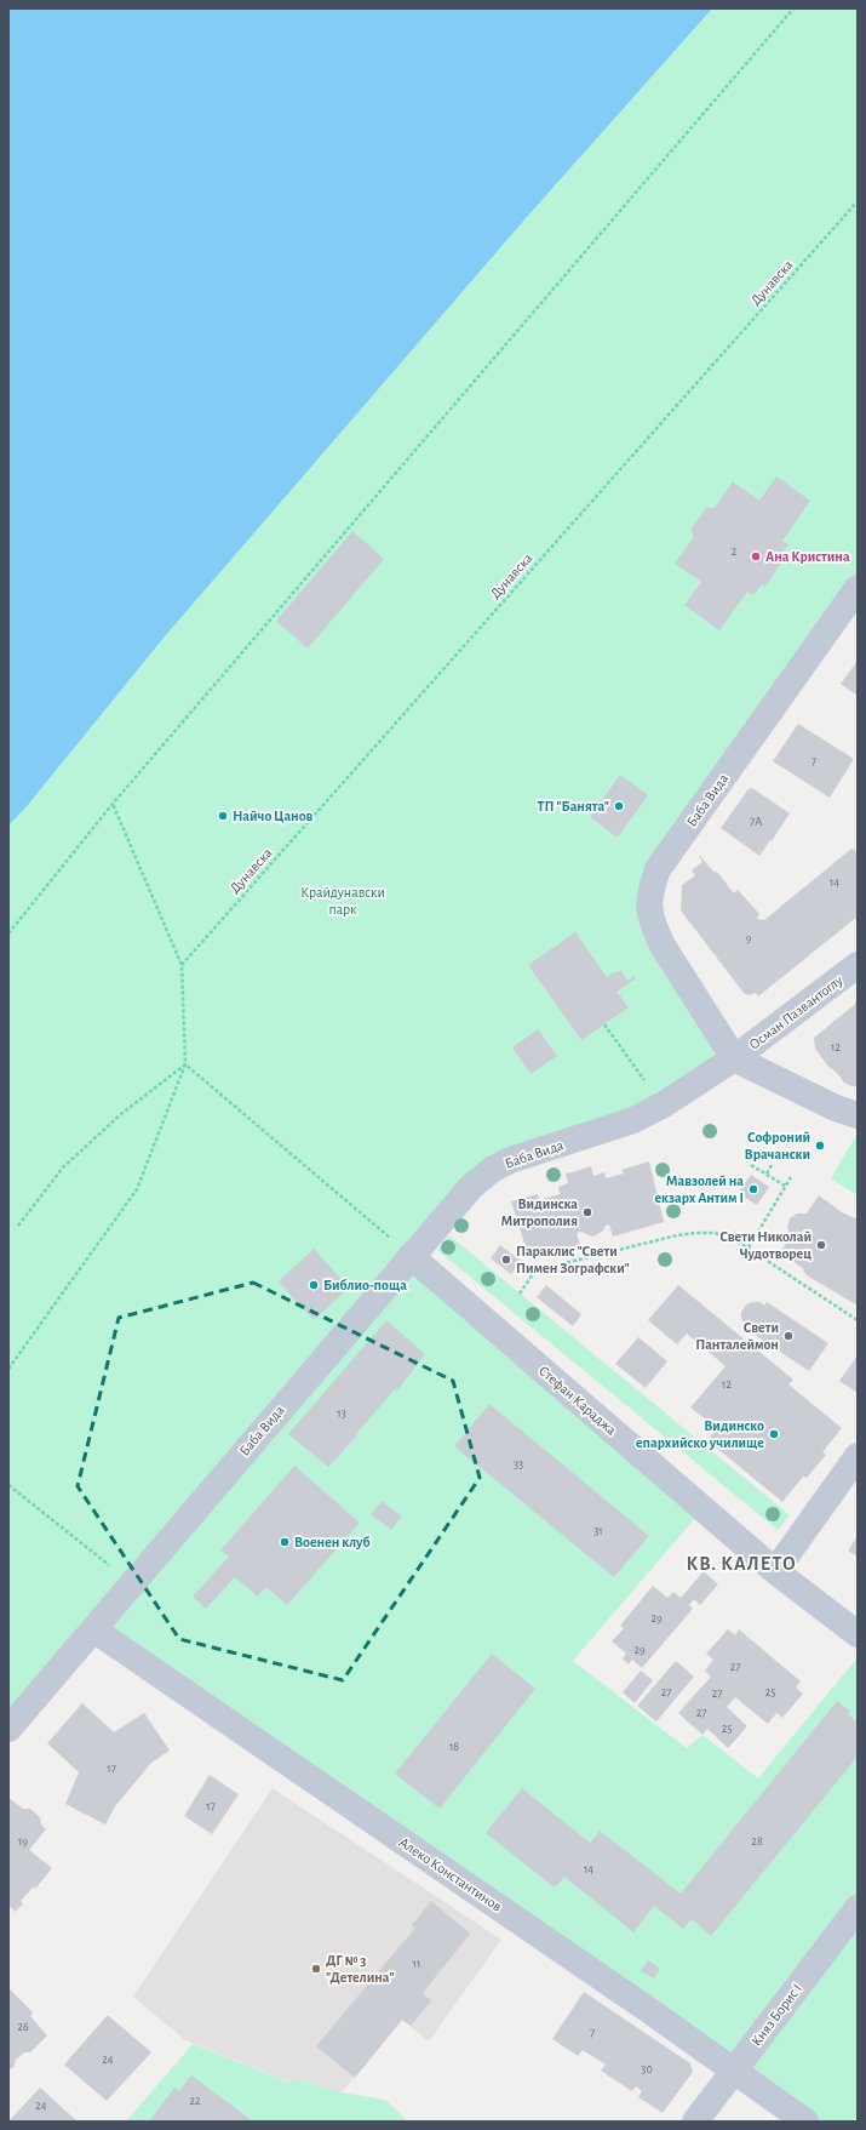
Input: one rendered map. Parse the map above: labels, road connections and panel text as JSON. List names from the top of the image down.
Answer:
{
  "streets": {
    "street": [
      "Баба Вида",
      "Осман Пазвантоглу",
      "Стефан Караджа",
      "Алеко Константинов",
      "Княз Борис I"
    ],
    "path": ["Дунавска"]
  },
  "crossings": [
    ["Баба Вида", "Осман Пазвантоглу"],
    ["Баба Вида", "Стефан Караджа"],
    ["Баба Вида", "Алеко Константинов"],
    ["Алеко Константинов", "Княз Борис I"]
  ],
  "districts": ["КВ. КАЛЕТО"],
  "parks": ["Крайдунавски парк"],
  "places": [
    "Ана Кристина",
    "ТП \"Банята\"",
    "Найчо Цанов",
    "Софроний Врачански",
    "Мавзолей на екзарх Антим I",
    "Видинска Митрополия",
    "Свети Николай Чудотворец",
    "Параклис \"Свети Пимен Зографски\"",
    "Библио-поща",
    "Свети Панталеймон",
    "Видинско епархийско училище",
    "Военен клуб",
    "ДГ № 3 \"Детелина\""
  ],
  "house_numbers": [
    "2",
    "7",
    "7А",
    "14",
    "9",
    "12",
    "12",
    "13",
    "33",
    "31",
    "29",
    "29",
    "27",
    "27",
    "25",
    "27",
    "27",
    "25",
    "18",
    "17",
    "17",
    "19",
    "28",
    "14",
    "11",
    "26",
    "7",
    "24",
    "30",
    "22",
    "24"
  ]
}
